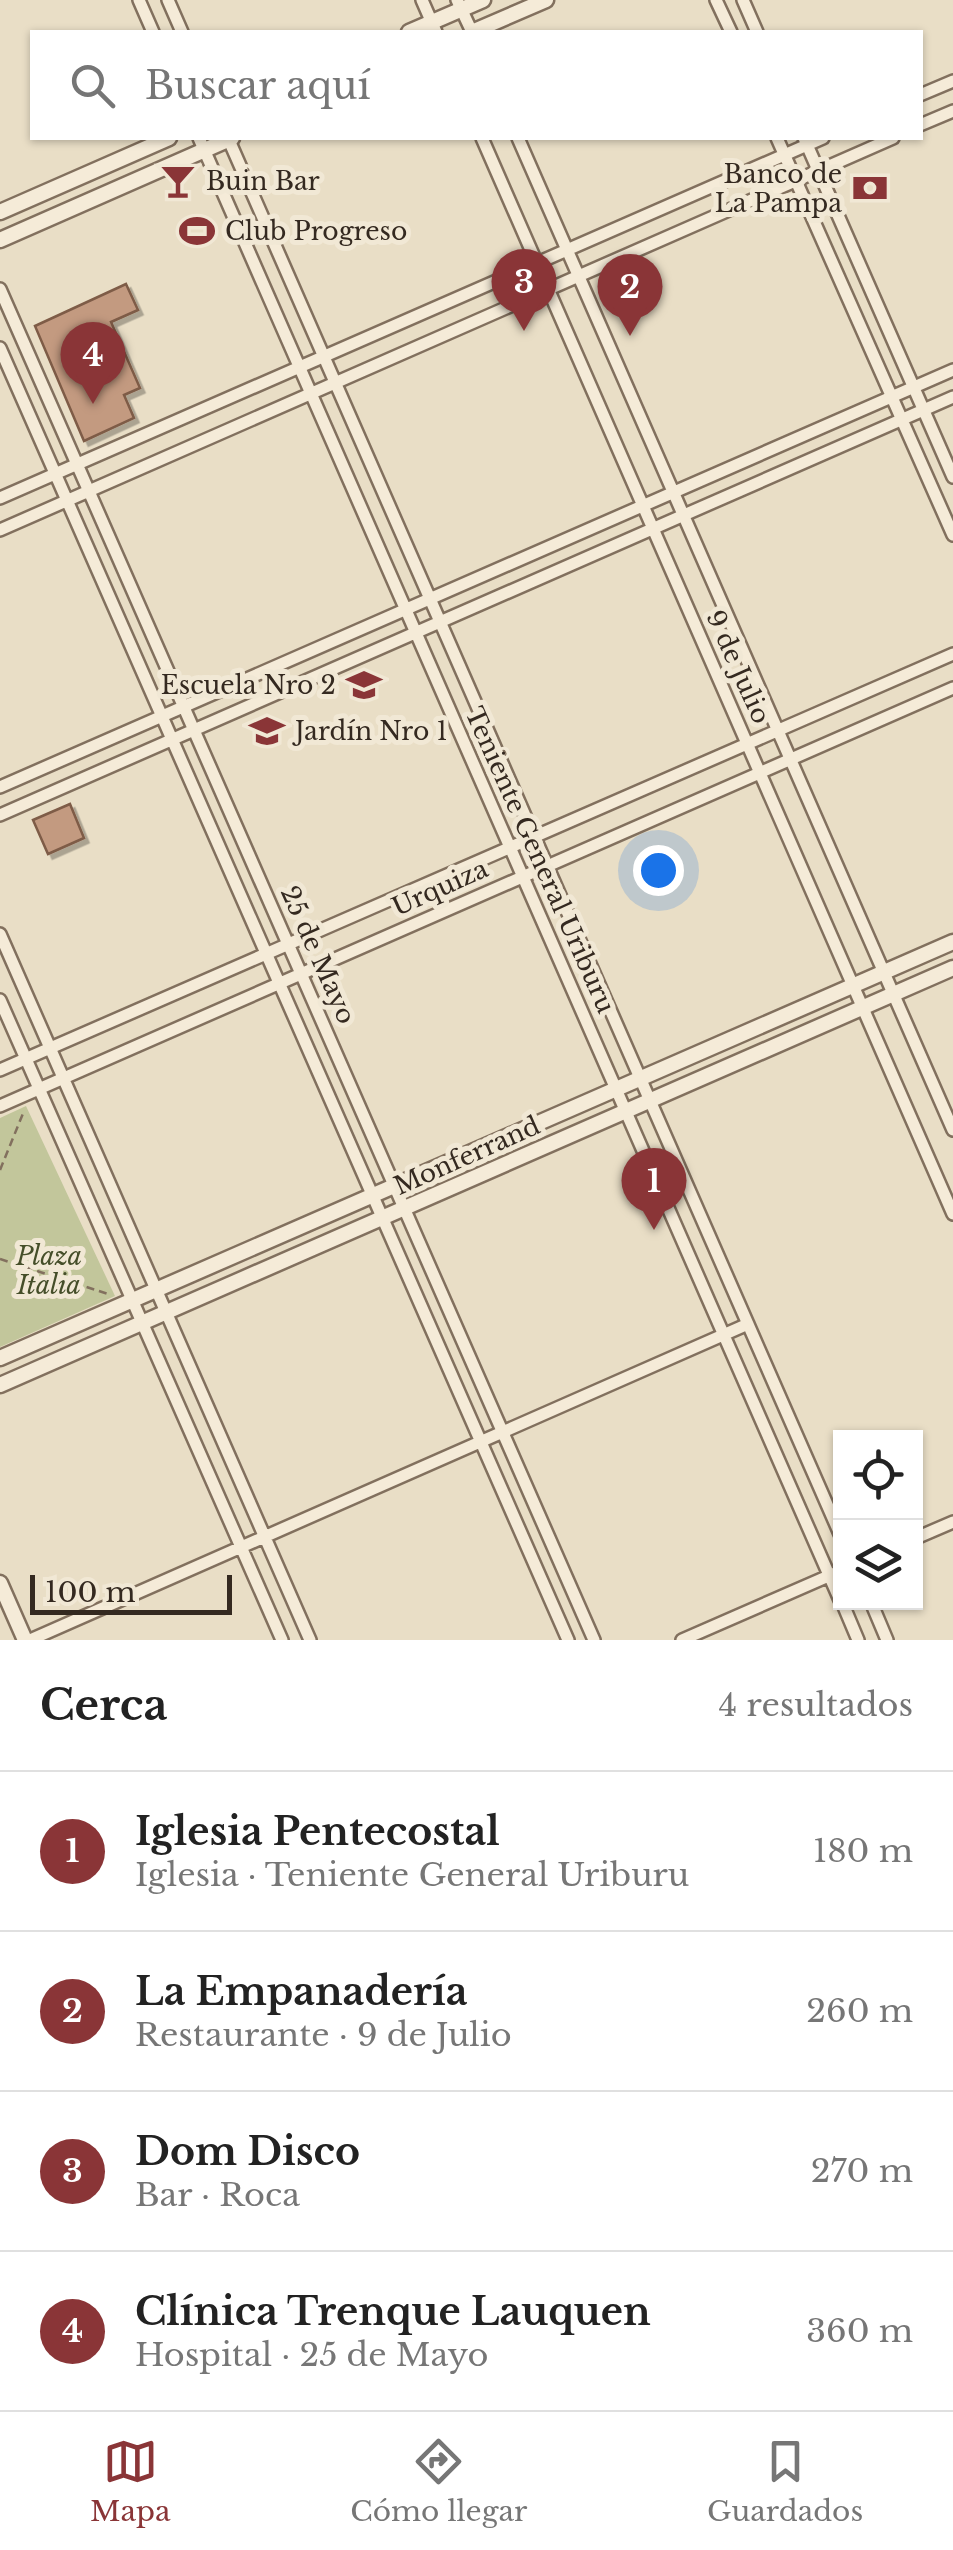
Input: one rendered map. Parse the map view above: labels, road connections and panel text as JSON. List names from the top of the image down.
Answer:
{
  "streets": {
    "street": [
      "9 de Julio",
      "Teniente General Uriburu",
      "Urquiza",
      "25 de Mayo",
      "Monferrand"
    ]
  },
  "crossings": [
    ["9 de Julio", "Urquiza"],
    ["9 de Julio", "Monferrand"],
    ["Teniente General Uriburu", "Urquiza"],
    ["Teniente General Uriburu", "Monferrand"],
    ["Urquiza", "25 de Mayo"],
    ["25 de Mayo", "Monferrand"]
  ],
  "parks": ["Plaza Italia"],
  "places": {
    "bar": ["Buin Bar"],
    "bank": ["Banco de La Pampa"],
    "sports": ["Club Progreso"],
    "school or university": ["Escuela Nro 2", "Jardín Nro 1"]
  },
  "scale_bar": "100 m",
  "page": {
    "search": "Buscar aquí",
    "pins": [
      "3",
      "2",
      "4",
      "1"
    ],
    "scale": "100 m",
    "heading": ["Cerca", "4 resultados"],
    "list": [
      {
        "mark": "1",
        "name": "Iglesia Pentecostal",
        "note": "Iglesia · Teniente General Uriburu",
        "value": "180 m"
      },
      {
        "mark": "2",
        "name": "La Empanadería",
        "note": "Restaurante · 9 de Julio",
        "value": "260 m"
      },
      {
        "mark": "3",
        "name": "Dom Disco",
        "note": "Bar · Roca",
        "value": "270 m"
      },
      {
        "mark": "4",
        "name": "Clínica Trenque Lauquen",
        "note": "Hospital · 25 de Mayo",
        "value": "360 m"
      }
    ],
    "nav": ["Mapa", "Cómo llegar", "Guardados"]
  }
}
